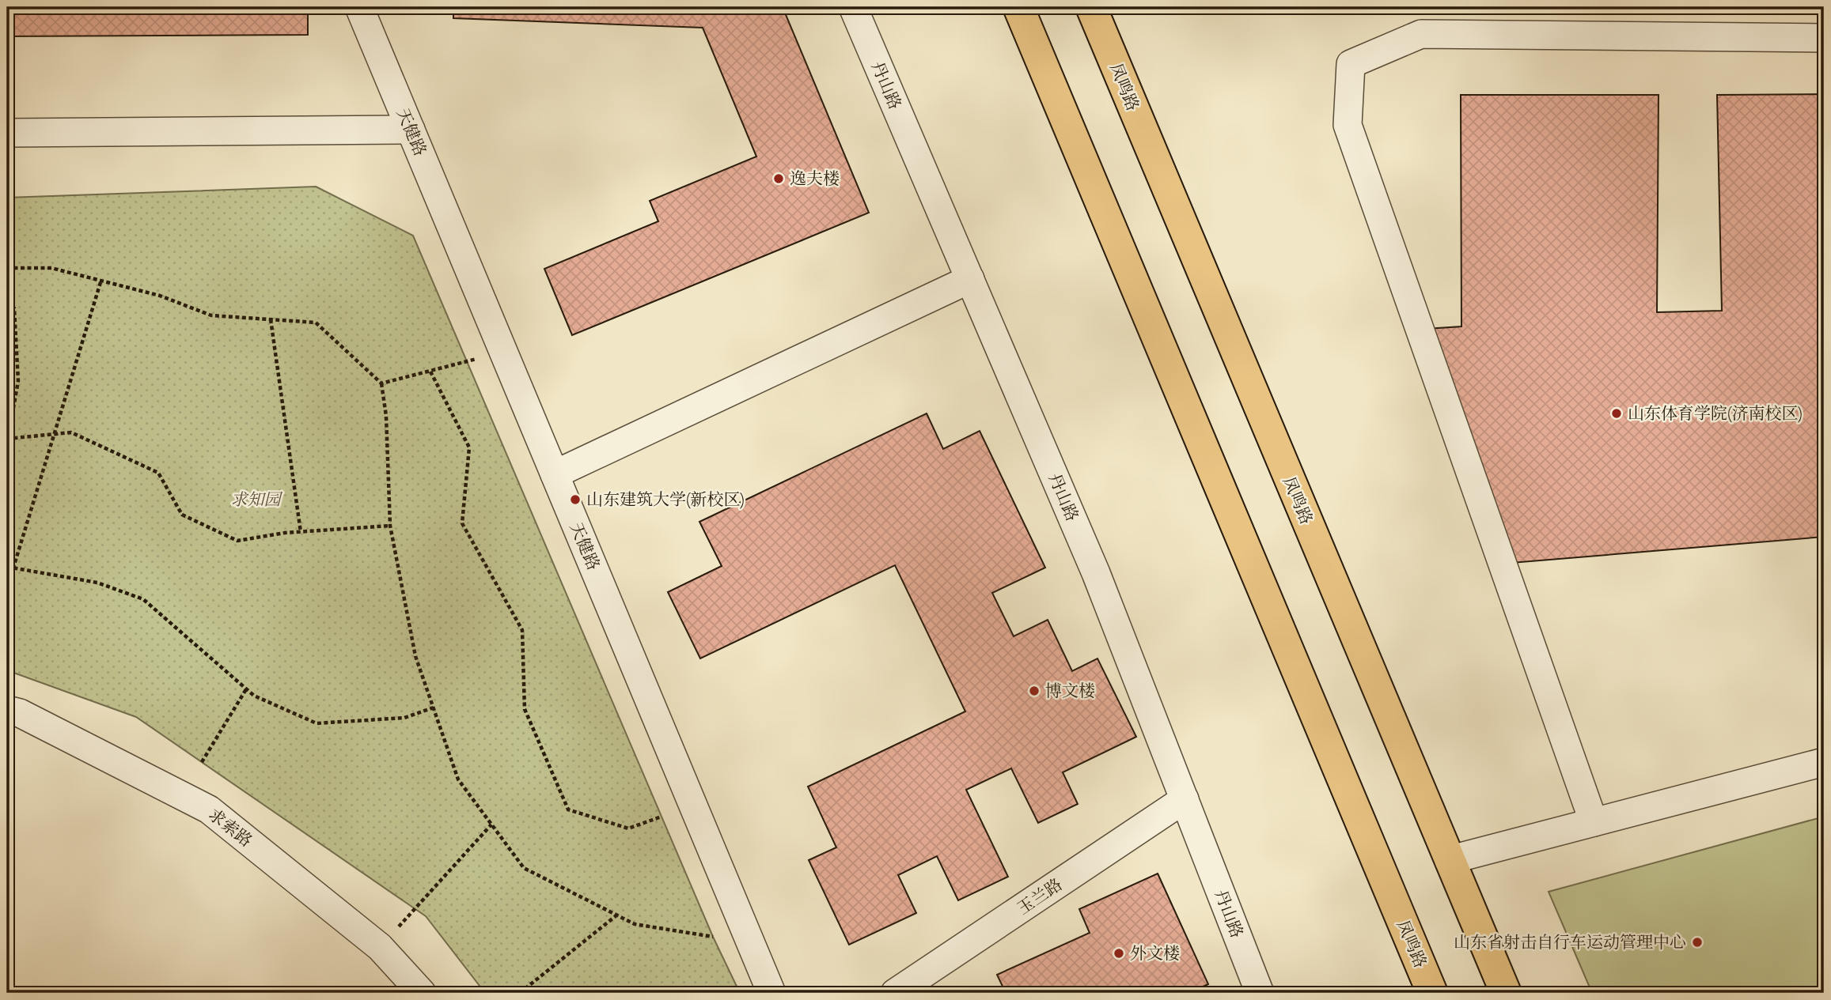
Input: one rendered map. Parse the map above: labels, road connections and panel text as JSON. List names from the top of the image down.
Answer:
{
  "streets": {
    "main road": ["凤鸣路"],
    "street": [
      "丹山路",
      "天健路",
      "求索路",
      "玉兰路"
    ]
  },
  "crossings": [
    ["丹山路", "玉兰路"]
  ],
  "parks": ["求知园"],
  "places": [
    "逸夫楼",
    "山东体育学院(济南校区)",
    "山东建筑大学(新校区)",
    "博文楼",
    "山东省射击自行车运动管理中心",
    "外文楼"
  ]
}
